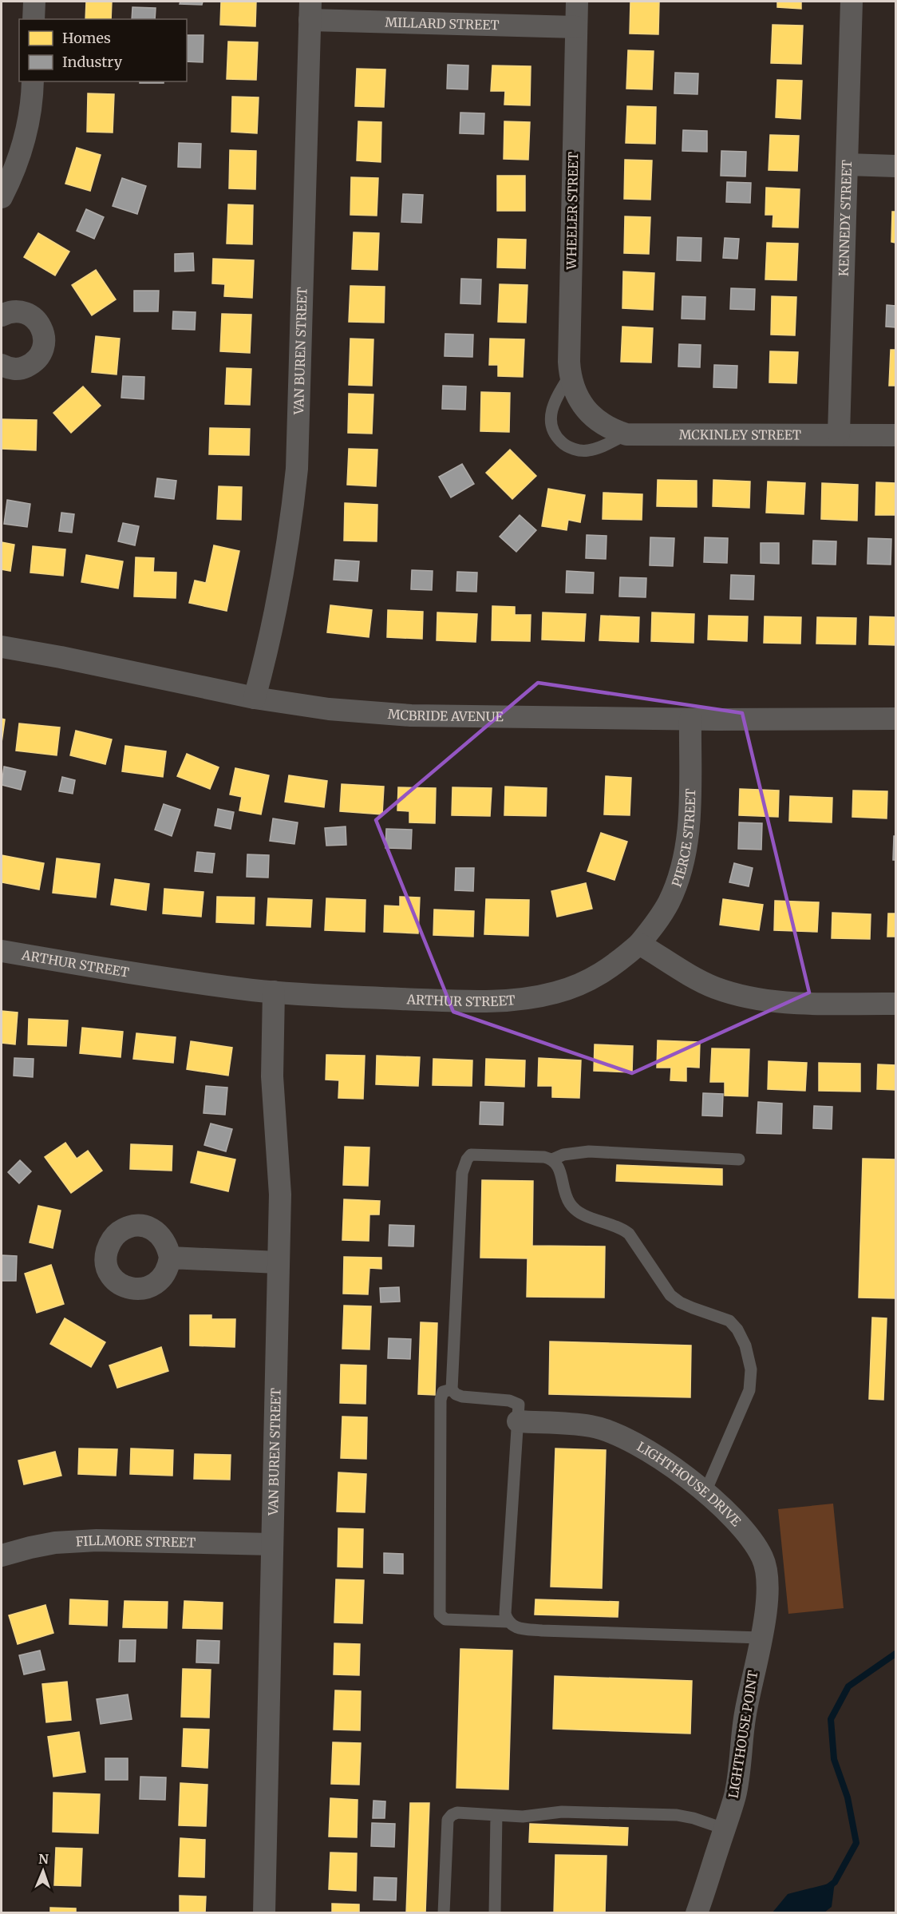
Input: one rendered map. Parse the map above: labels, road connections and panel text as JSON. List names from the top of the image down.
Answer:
{
  "streets": {
    "street": [
      "MILLARD STREET",
      "WHEELER STREET",
      "KENNEDY STREET",
      "VAN BUREN STREET",
      "MCKINLEY STREET",
      "MCBRIDE AVENUE",
      "PIERCE STREET",
      "ARTHUR STREET",
      "LIGHTHOUSE DRIVE",
      "FILLMORE STREET",
      "LIGHTHOUSE POINT"
    ]
  },
  "crossings": [
    ["MILLARD STREET", "WHEELER STREET"],
    ["MILLARD STREET", "VAN BUREN STREET"],
    ["WHEELER STREET", "MCKINLEY STREET"],
    ["KENNEDY STREET", "MCKINLEY STREET"],
    ["VAN BUREN STREET", "MCBRIDE AVENUE"],
    ["VAN BUREN STREET", "ARTHUR STREET"],
    ["VAN BUREN STREET", "FILLMORE STREET"],
    ["MCBRIDE AVENUE", "PIERCE STREET"],
    ["PIERCE STREET", "ARTHUR STREET"],
    ["LIGHTHOUSE DRIVE", "LIGHTHOUSE POINT"]
  ],
  "legend": ["Homes", "Industry"],
  "north": "top"
}
